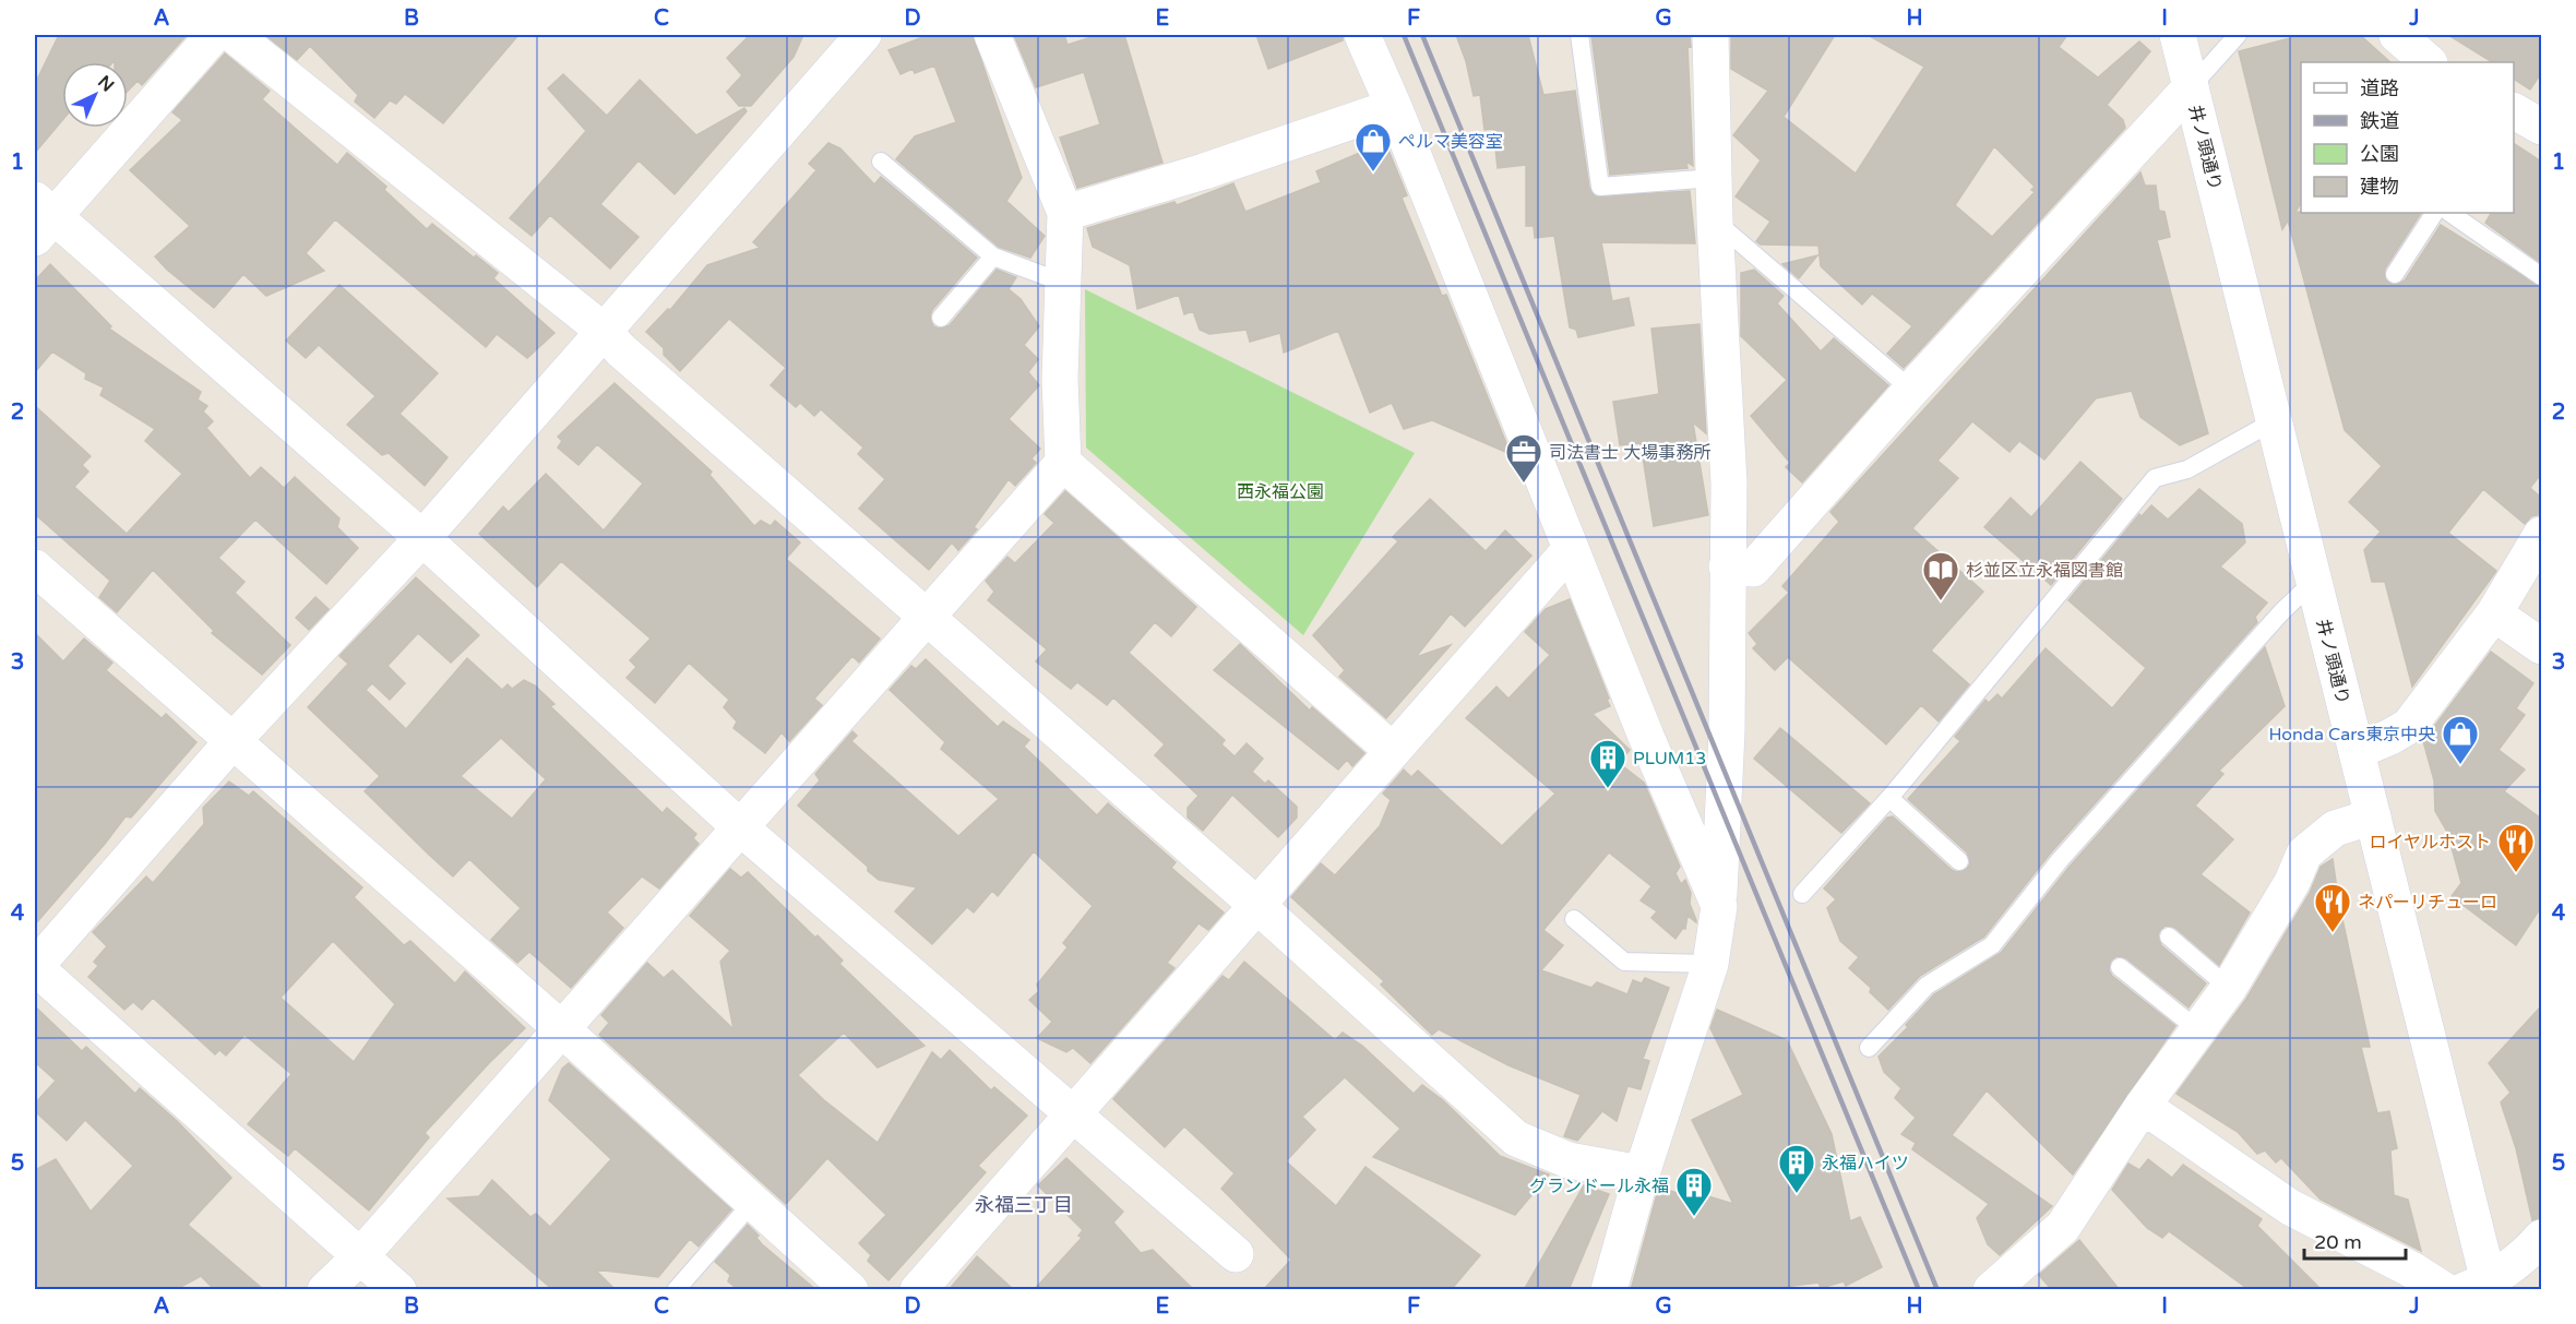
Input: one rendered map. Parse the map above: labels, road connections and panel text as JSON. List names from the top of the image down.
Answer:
{
  "streets": {
    "street": ["井ノ頭通り"]
  },
  "districts": ["永福三丁目"],
  "parks": ["西永福公園"],
  "places": {
    "shop": ["ペルマ美容室", "Honda Cars東京中央"],
    "office": ["司法書士 大場事務所"],
    "library": ["杉並区立永福図書館"],
    "building": ["PLUM13", "永福ハイツ", "グランドール永福"],
    "restaurant": ["ロイヤルホスト", "ネパーリチューロ"]
  },
  "legend": [
    "道路",
    "鉄道",
    "公園",
    "建物"
  ],
  "scale_bar": "20 m",
  "north": "top right",
  "grid": {
    "columns": [
      "A",
      "B",
      "C",
      "D",
      "E",
      "F",
      "G",
      "H",
      "I",
      "J"
    ],
    "rows": [
      "1",
      "2",
      "3",
      "4",
      "5"
    ]
  }
}
